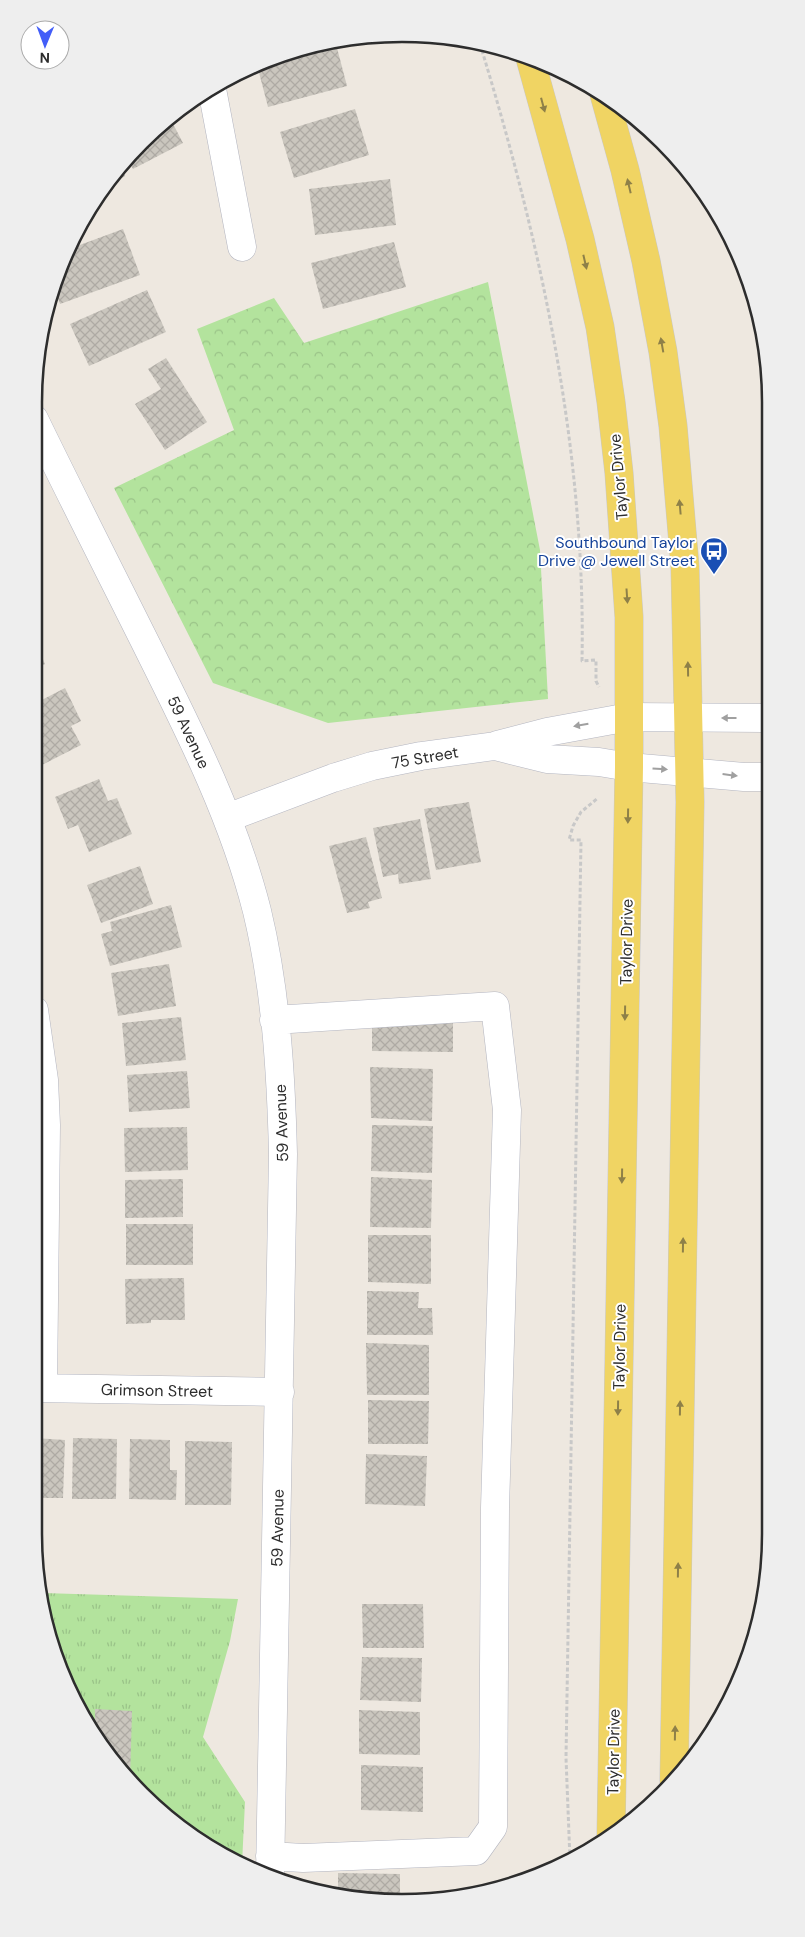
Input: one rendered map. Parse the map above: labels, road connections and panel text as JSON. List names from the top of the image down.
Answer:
{
  "streets": {
    "main road": ["Taylor Drive"],
    "street": ["59 Avenue", "75 Street", "Grimson Street"]
  },
  "crossings": [
    ["Taylor Drive", "75 Street"],
    ["59 Avenue", "75 Street"],
    ["59 Avenue", "Grimson Street"]
  ],
  "places": {
    "bus stop": ["Southbound Taylor Drive @ Jewell Street"]
  },
  "north": "bottom"
}
